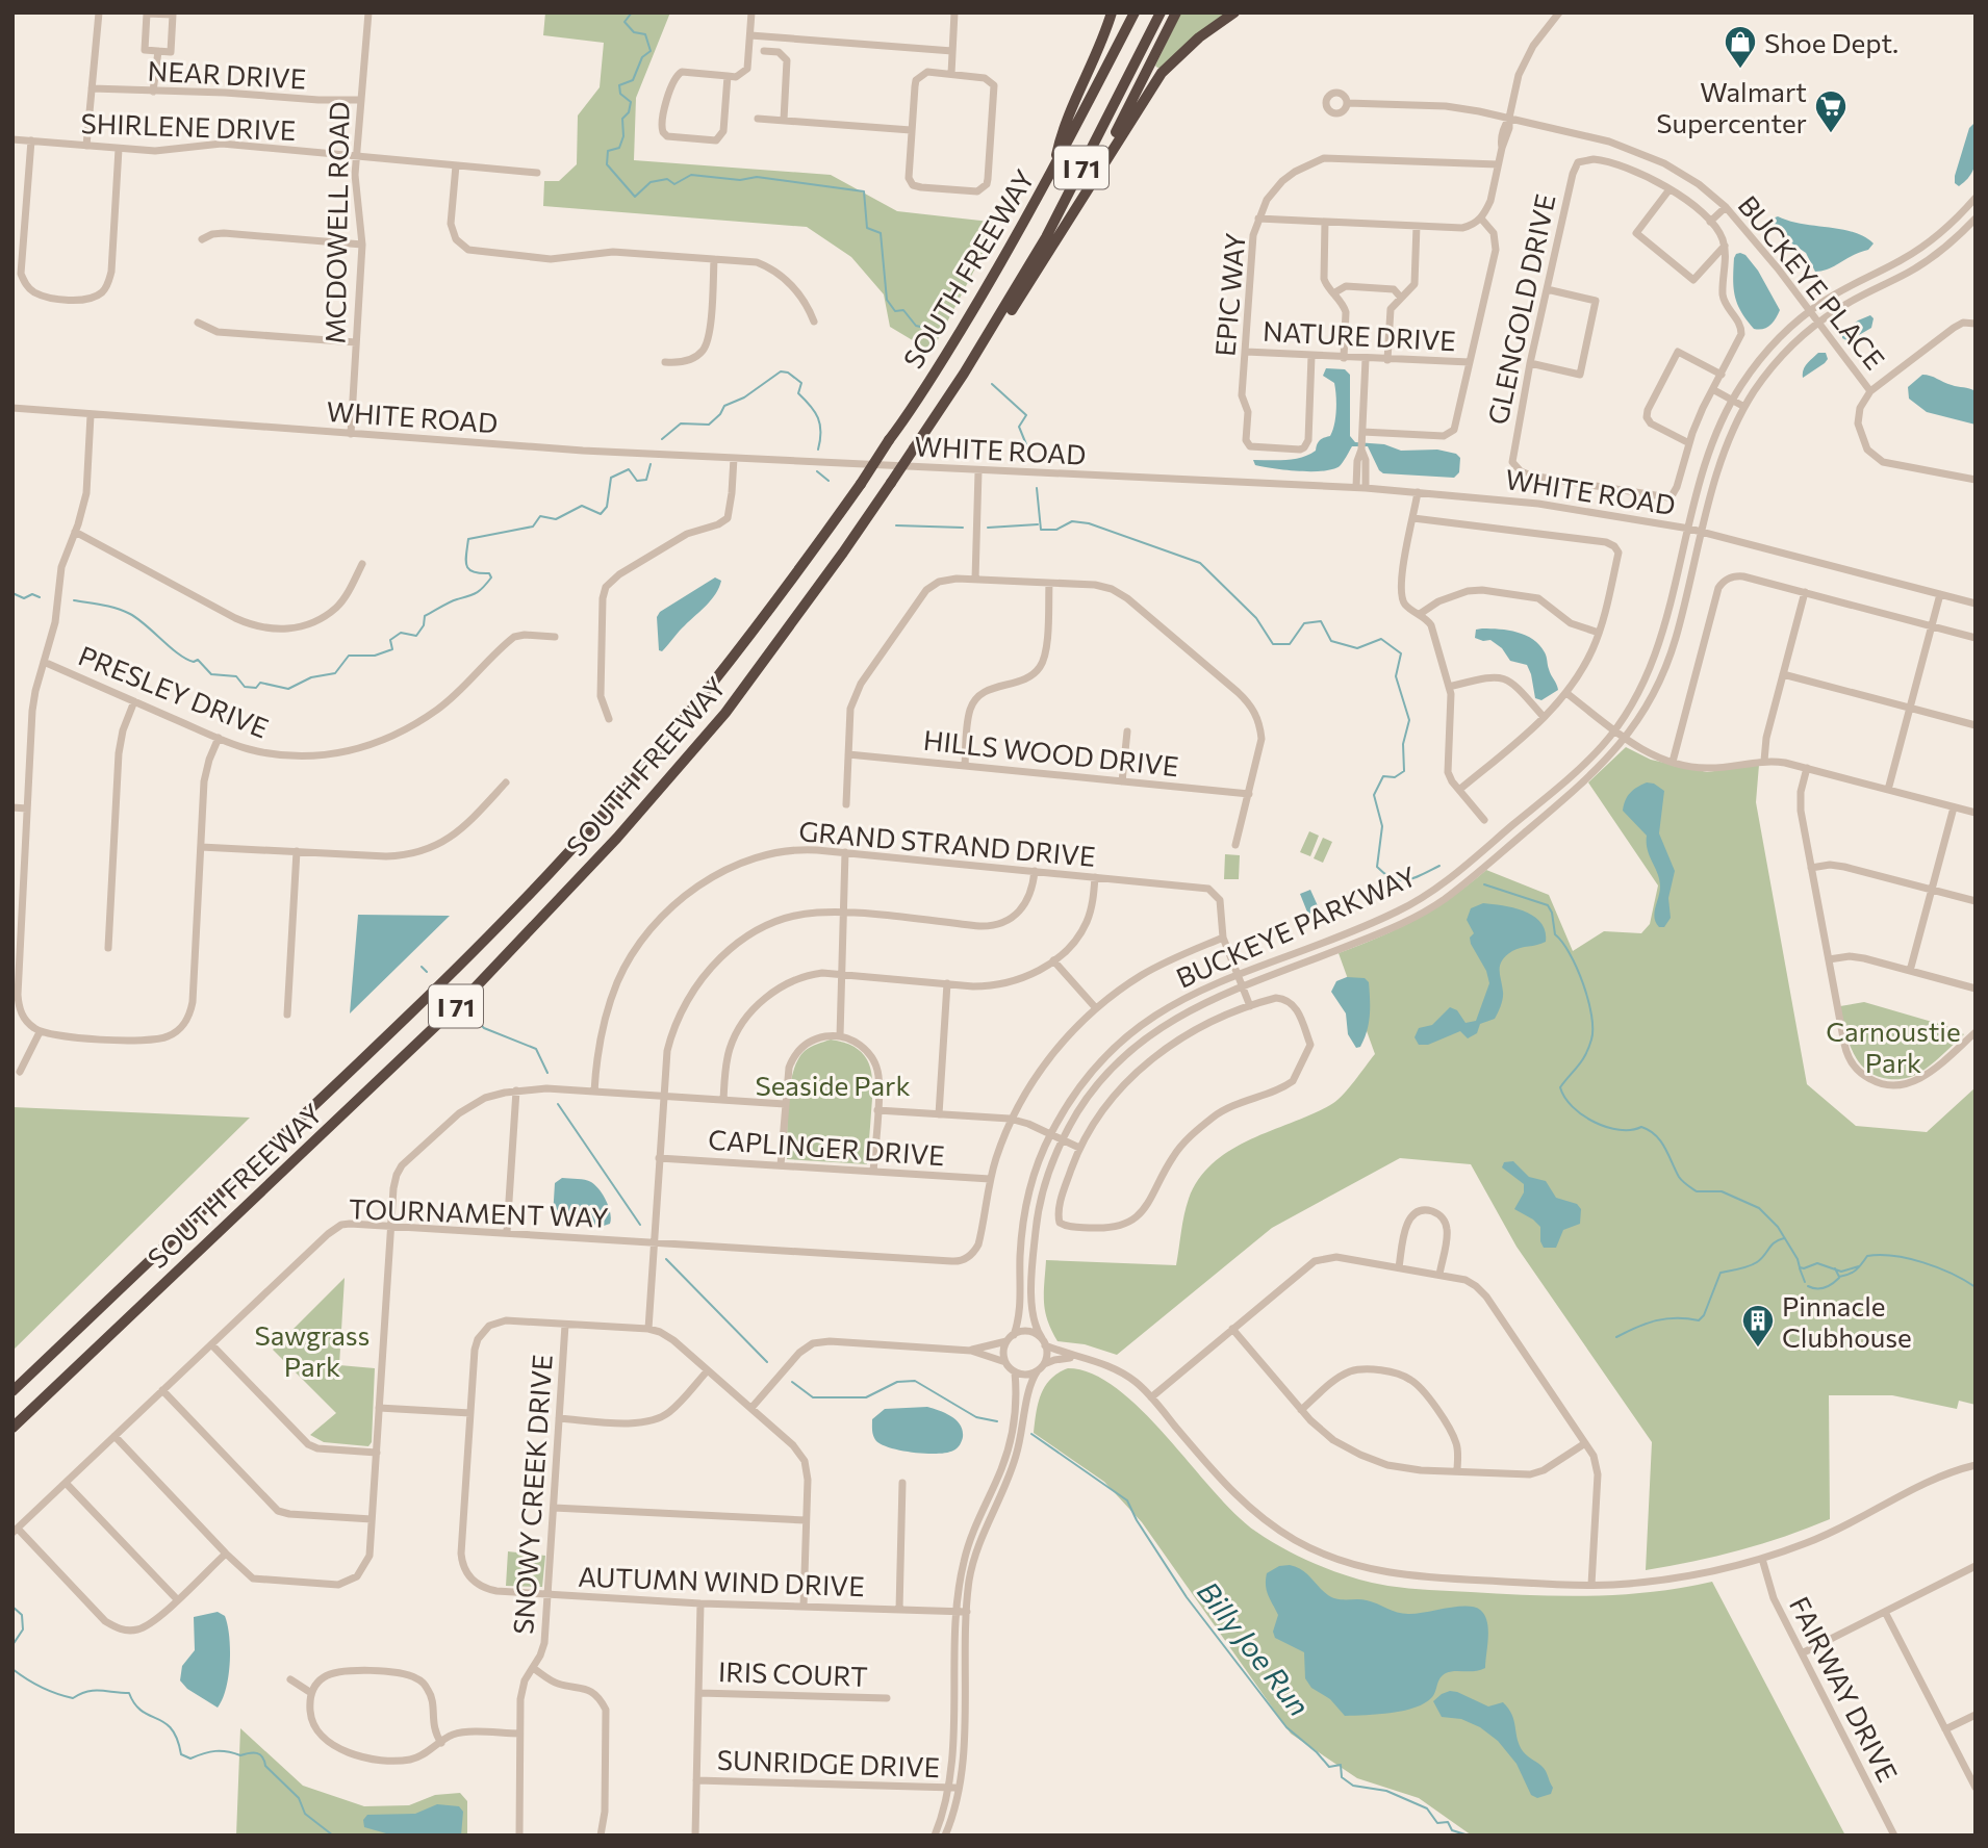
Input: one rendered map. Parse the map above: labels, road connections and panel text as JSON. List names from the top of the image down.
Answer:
{
  "streets": {
    "highway": ["I 71", "SOUTH FREEWAY"],
    "street": [
      "NEAR DRIVE",
      "SHIRLENE DRIVE",
      "MCDOWELL ROAD",
      "BUCKEYE PLACE",
      "EPIC WAY",
      "GLENGOLD DRIVE",
      "NATURE DRIVE",
      "WHITE ROAD",
      "PRESLEY DRIVE",
      "HILLS WOOD DRIVE",
      "GRAND STRAND DRIVE",
      "BUCKEYE PARKWAY",
      "CAPLINGER DRIVE",
      "TOURNAMENT WAY",
      "SNOWY CREEK DRIVE",
      "AUTUMN WIND DRIVE",
      "IRIS COURT",
      "FAIRWAY DRIVE",
      "SUNRIDGE DRIVE"
    ]
  },
  "crossings": [
    ["NEAR DRIVE", "MCDOWELL ROAD"],
    ["SHIRLENE DRIVE", "MCDOWELL ROAD"],
    ["I 71", "SOUTH FREEWAY"],
    ["MCDOWELL ROAD", "WHITE ROAD"],
    ["BUCKEYE PLACE", "BUCKEYE PARKWAY"],
    ["EPIC WAY", "NATURE DRIVE"],
    ["WHITE ROAD", "BUCKEYE PARKWAY"],
    ["CAPLINGER DRIVE", "TOURNAMENT WAY"],
    ["SNOWY CREEK DRIVE", "AUTUMN WIND DRIVE"]
  ],
  "water": ["Billy Joe Run"],
  "parks": ["Carnoustie Park", "Seaside Park", "Sawgrass Park"],
  "places": {
    "shop": ["Shoe Dept."],
    "supermarket": ["Walmart Supercenter"],
    "building": ["Pinnacle Clubhouse"]
  }
}
